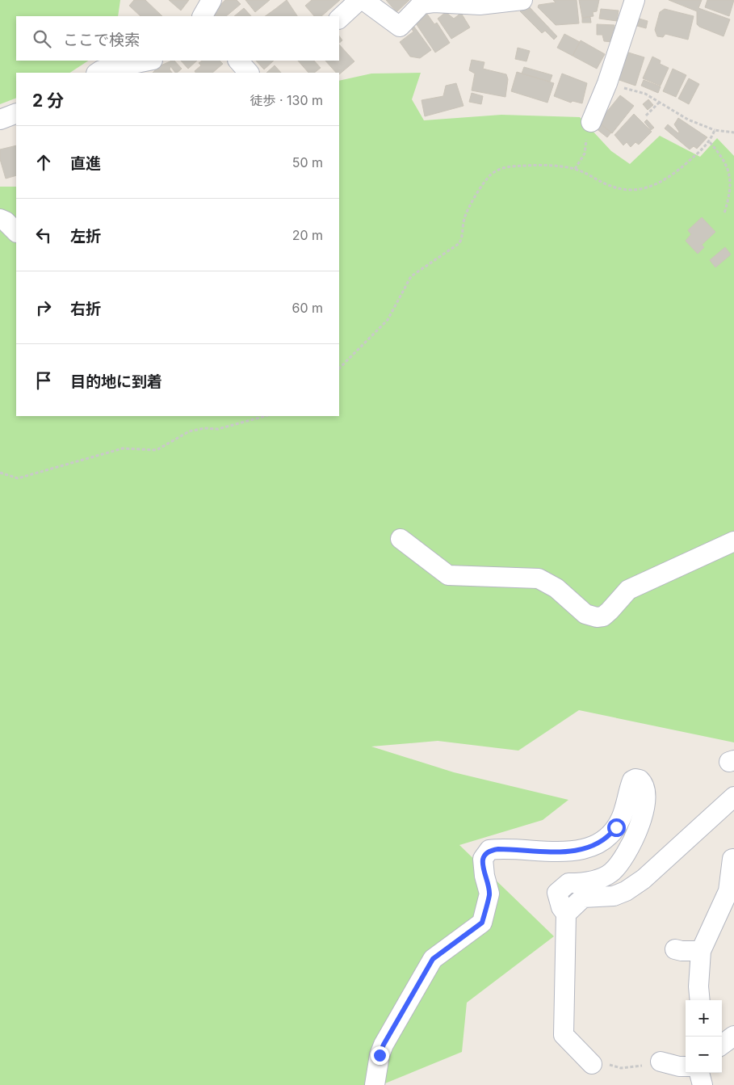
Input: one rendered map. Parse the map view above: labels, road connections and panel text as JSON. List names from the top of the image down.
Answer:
{
  "page": {
    "search": "ここで検索",
    "heading": ["2 分", "徒歩 · 130 m"],
    "list": [
      ["直進", "50 m"],
      ["左折", "20 m"],
      ["右折", "60 m"],
      "目的地に到着"
    ],
    "map_buttons": ["+", "−"]
  }
}
